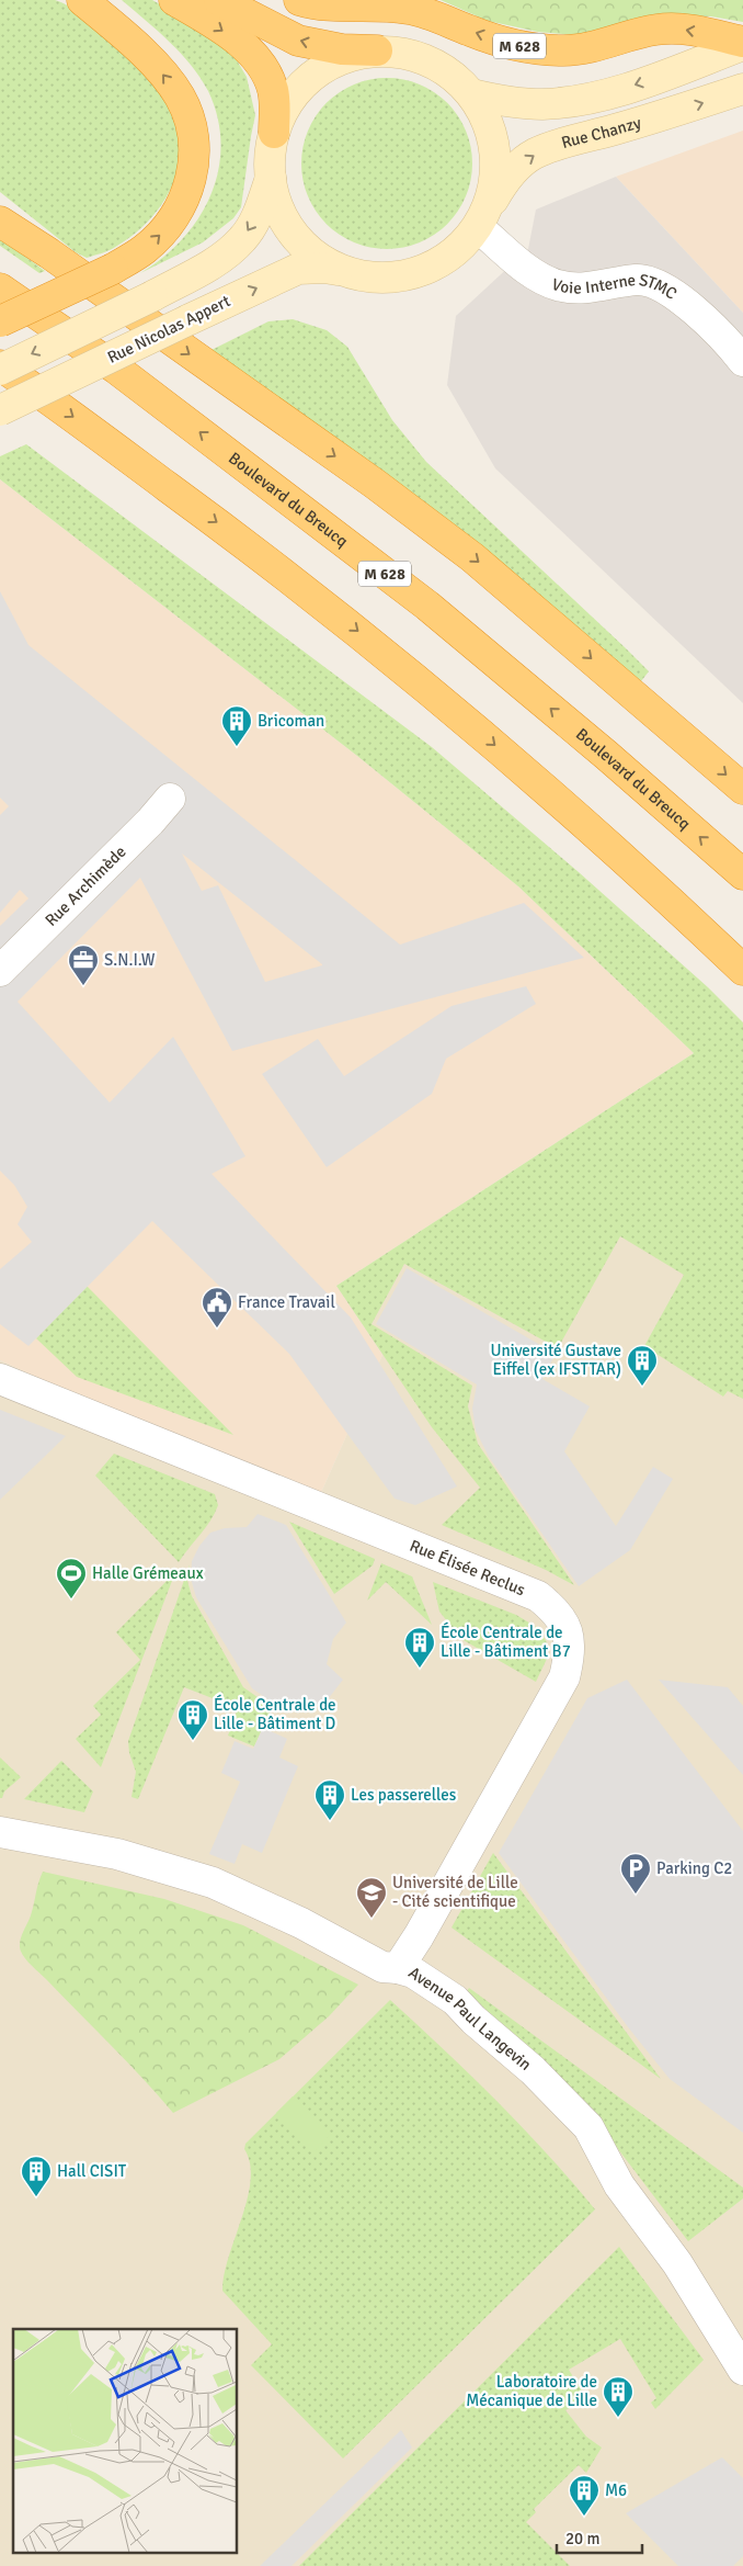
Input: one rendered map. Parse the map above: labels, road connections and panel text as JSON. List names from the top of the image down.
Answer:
{
  "streets": {
    "highway": ["M 628", "Boulevard du Breucq"],
    "main road": ["Rue Chanzy", "Rue Nicolas Appert"],
    "street": [
      "Voie Interne STMC",
      "Rue Archimède",
      "Rue Élisée Reclus",
      "Avenue Paul Langevin"
    ]
  },
  "crossings": [
    ["Rue Chanzy", "Voie Interne STMC"],
    ["Rue Élisée Reclus", "Avenue Paul Langevin"]
  ],
  "places": {
    "building": [
      "Bricoman",
      "Université Gustave Eiffel (ex IFSTTAR)",
      "École Centrale de Lille - Bâtiment B7",
      "École Centrale de Lille - Bâtiment D",
      "Les passerelles",
      "Hall CISIT",
      "Laboratoire de Mécanique de Lille",
      "M6"
    ],
    "office": ["S.N.I.W"],
    "public building": ["France Travail"],
    "sports": ["Halle Grémeaux"],
    "parking": ["Parking C2"],
    "school or university": ["Université de Lille ‐ Cité scientifique"]
  },
  "scale_bar": "20 m"
}
